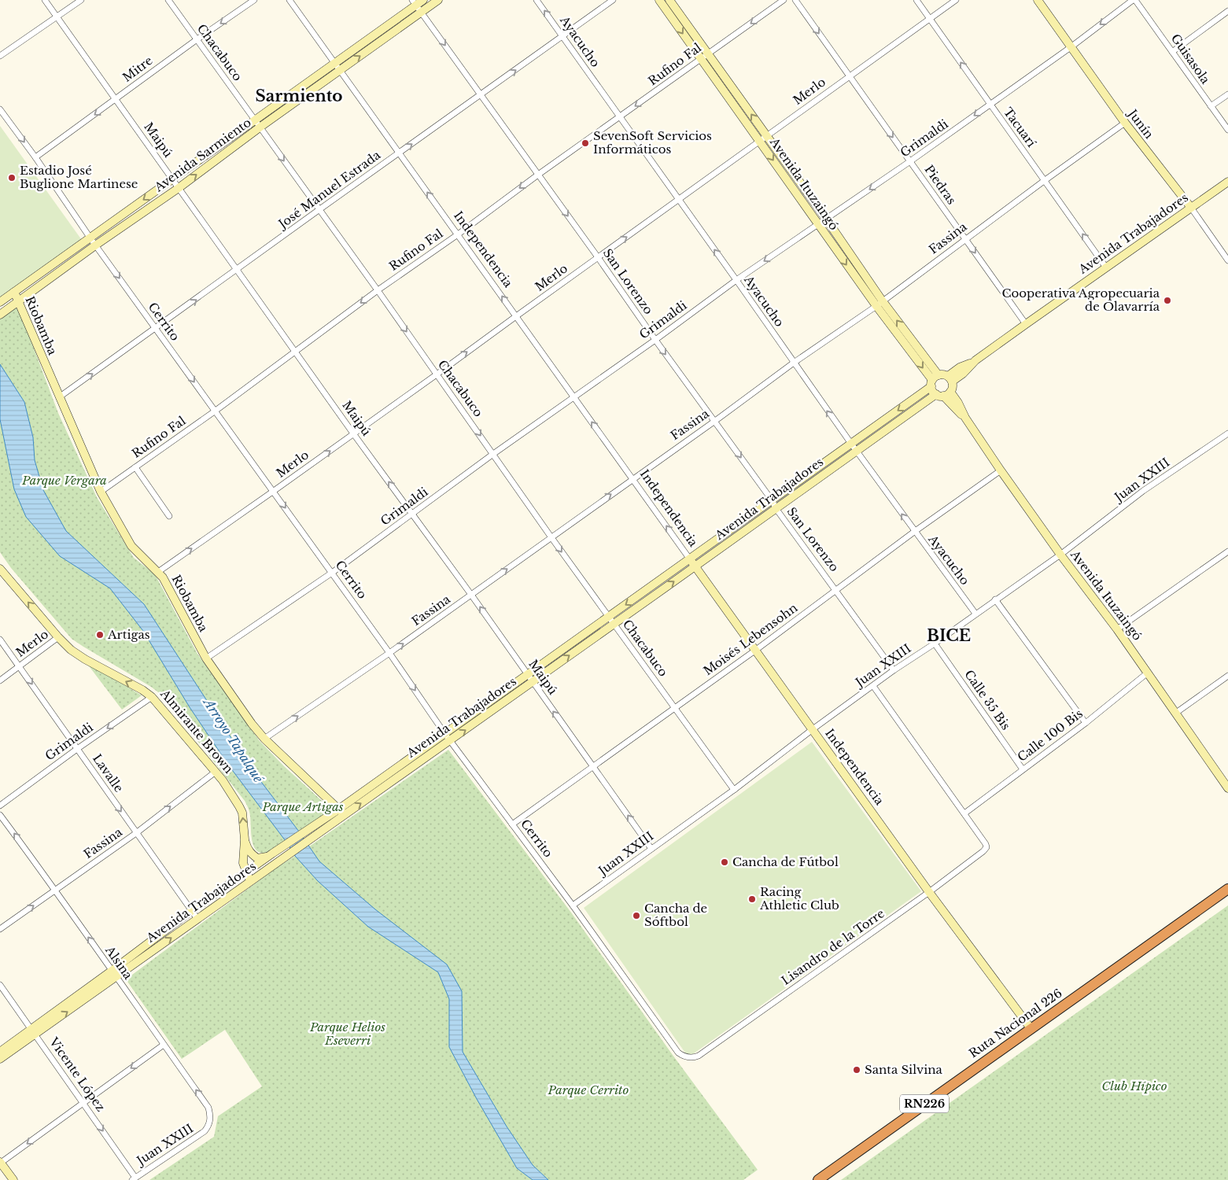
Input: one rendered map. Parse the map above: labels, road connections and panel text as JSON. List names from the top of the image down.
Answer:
{
  "streets": {
    "highway": ["Ruta Nacional 226", "RN226"],
    "main road": [
      "Junín",
      "Avenida Sarmiento",
      "Avenida Ituzaingó",
      "Avenida Trabajadores",
      "Independencia",
      "Riobamba",
      "Almirante Brown"
    ],
    "street": [
      "Ayacucho",
      "Chacabuco",
      "Guisasola",
      "Rufino Fal",
      "Mitre",
      "Merlo",
      "Tacuarí",
      "Grimaldi",
      "Maipú",
      "Piedras",
      "José Manuel Estrada",
      "Fassina",
      "San Lorenzo",
      "Cerrito",
      "Juan XXIII",
      "Moisés Lebensohn",
      "Calle 35 Bis",
      "Calle 100 Bis",
      "Lavalle",
      "Lisandro de la Torre",
      "Alsina",
      "Vicente López"
    ]
  },
  "crossings": [
    ["Ayacucho", "Rufino Fal"],
    ["Ayacucho", "Merlo"],
    ["Ayacucho", "Grimaldi"],
    ["Ayacucho", "José Manuel Estrada"],
    ["Ayacucho", "Avenida Trabajadores"],
    ["Ayacucho", "Fassina"],
    ["Ayacucho", "Juan XXIII"],
    ["Ayacucho", "Moisés Lebensohn"],
    ["Chacabuco", "Rufino Fal"],
    ["Chacabuco", "Mitre"],
    ["Chacabuco", "Merlo"],
    ["Chacabuco", "Grimaldi"],
    ["Chacabuco", "Avenida Sarmiento"],
    ["Chacabuco", "José Manuel Estrada"],
    ["Chacabuco", "Avenida Trabajadores"],
    ["Chacabuco", "Fassina"],
    ["Chacabuco", "Juan XXIII"],
    ["Chacabuco", "Moisés Lebensohn"],
    ["Guisasola", "Grimaldi"],
    ["Rufino Fal", "Maipú"],
    ["Rufino Fal", "Avenida Ituzaingó"],
    ["Rufino Fal", "Independencia"],
    ["Rufino Fal", "San Lorenzo"],
    ["Rufino Fal", "Cerrito"],
    ["Rufino Fal", "Riobamba"],
    ["Mitre", "Maipú"],
    ["Mitre", "Cerrito"],
    ["Merlo", "Tacuarí"],
    ["Merlo", "Maipú"],
    ["Merlo", "Avenida Ituzaingó"],
    ["Merlo", "Piedras"],
    ["Merlo", "Independencia"],
    ["Merlo", "San Lorenzo"],
    ["Merlo", "Cerrito"],
    ["Merlo", "Riobamba"],
    ["Merlo", "Almirante Brown"],
    ["Merlo", "Lavalle"],
    ["Junín", "Grimaldi"],
    ["Junín", "Avenida Trabajadores"],
    ["Junín", "Fassina"],
    ["Tacuarí", "Grimaldi"],
    ["Tacuarí", "Avenida Trabajadores"],
    ["Tacuarí", "Fassina"],
    ["Grimaldi", "Maipú"],
    ["Grimaldi", "Avenida Ituzaingó"],
    ["Grimaldi", "Piedras"],
    ["Grimaldi", "Independencia"],
    ["Grimaldi", "San Lorenzo"],
    ["Grimaldi", "Cerrito"],
    ["Grimaldi", "Riobamba"],
    ["Grimaldi", "Almirante Brown"],
    ["Grimaldi", "Lavalle"],
    ["Maipú", "Avenida Sarmiento"],
    ["Maipú", "José Manuel Estrada"],
    ["Maipú", "Avenida Trabajadores"],
    ["Maipú", "Fassina"],
    ["Maipú", "Juan XXIII"],
    ["Maipú", "Moisés Lebensohn"],
    ["Avenida Sarmiento", "Independencia"],
    ["Avenida Sarmiento", "San Lorenzo"],
    ["Avenida Sarmiento", "Cerrito"],
    ["Avenida Sarmiento", "Riobamba"],
    ["Avenida Ituzaingó", "Avenida Trabajadores"],
    ["Avenida Ituzaingó", "Fassina"],
    ["Avenida Ituzaingó", "Juan XXIII"],
    ["Avenida Ituzaingó", "Moisés Lebensohn"],
    ["Avenida Ituzaingó", "Calle 100 Bis"],
    ["Piedras", "Avenida Trabajadores"],
    ["Piedras", "Fassina"],
    ["José Manuel Estrada", "Independencia"],
    ["José Manuel Estrada", "San Lorenzo"],
    ["José Manuel Estrada", "Cerrito"],
    ["José Manuel Estrada", "Riobamba"],
    ["Avenida Trabajadores", "Independencia"],
    ["Avenida Trabajadores", "San Lorenzo"],
    ["Avenida Trabajadores", "Cerrito"],
    ["Avenida Trabajadores", "Riobamba"],
    ["Avenida Trabajadores", "Almirante Brown"],
    ["Avenida Trabajadores", "Lavalle"],
    ["Avenida Trabajadores", "Alsina"],
    ["Avenida Trabajadores", "Vicente López"],
    ["Fassina", "Independencia"],
    ["Fassina", "San Lorenzo"],
    ["Fassina", "Cerrito"],
    ["Fassina", "Riobamba"],
    ["Fassina", "Almirante Brown"],
    ["Fassina", "Lavalle"],
    ["Fassina", "Alsina"],
    ["Independencia", "Juan XXIII"],
    ["Independencia", "Moisés Lebensohn"],
    ["Independencia", "Lisandro de la Torre"],
    ["Independencia", "Ruta Nacional 226"],
    ["San Lorenzo", "Juan XXIII"],
    ["San Lorenzo", "Moisés Lebensohn"],
    ["Cerrito", "Juan XXIII"],
    ["Cerrito", "Moisés Lebensohn"],
    ["Cerrito", "Lisandro de la Torre"],
    ["Juan XXIII", "Calle 35 Bis"],
    ["Juan XXIII", "Alsina"],
    ["Juan XXIII", "Vicente López"],
    ["Calle 35 Bis", "Calle 100 Bis"],
    ["Calle 100 Bis", "Lisandro de la Torre"]
  ],
  "one_way": [
    "Ayacucho",
    "Chacabuco",
    "Rufino Fal",
    "Mitre",
    "Merlo",
    "Tacuarí",
    "Grimaldi",
    "Maipú",
    "Piedras",
    "José Manuel Estrada",
    "Fassina",
    "San Lorenzo",
    "Cerrito",
    "Almirante Brown",
    "Lavalle",
    "Alsina",
    "Vicente López"
  ],
  "districts": ["Sarmiento", "BICE"],
  "water": ["Arroyo Tapalqué"],
  "parks": [
    "Parque Vergara",
    "Parque Artigas",
    "Parque Helios Eseverri",
    "Club Hípico",
    "Parque Cerrito"
  ],
  "places": [
    "SevenSoft Servicios Informáticos",
    "Estadio José Buglione Martinese",
    "Cooperativa Agropecuaria de Olavarría",
    "Artigas",
    "Cancha de Fútbol",
    "Racing Athletic Club",
    "Cancha de Sóftbol",
    "Santa Silvina"
  ]
}
